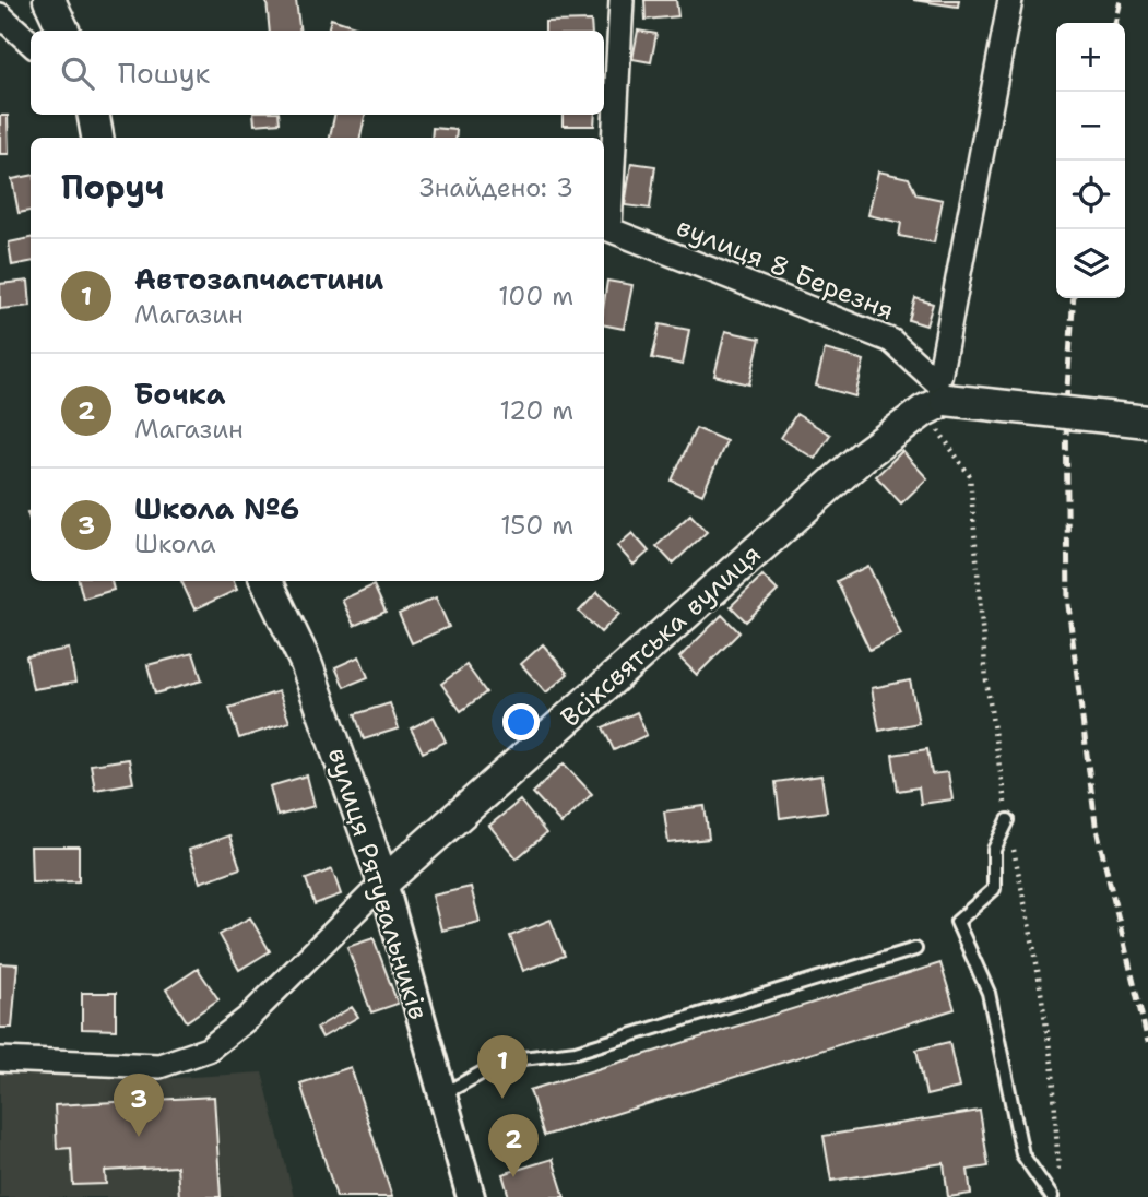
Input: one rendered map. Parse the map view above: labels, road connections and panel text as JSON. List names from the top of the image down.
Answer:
{
  "streets": {
    "main road": ["Всіхсвятська вулиця", "вулиця Рятувальників"],
    "street": ["вулиця 8 Березня"]
  },
  "crossings": [
    ["вулиця 8 Березня", "Всіхсвятська вулиця"],
    ["Всіхсвятська вулиця", "вулиця Рятувальників"]
  ],
  "page": {
    "map_buttons": ["+", "−"],
    "search": "Пошук",
    "heading": ["Поруч", "Знайдено: 3"],
    "list": [
      {
        "mark": "1",
        "name": "Автозапчастини",
        "note": "Магазин",
        "value": "100 m"
      },
      {
        "mark": "2",
        "name": "Бочка",
        "note": "Магазин",
        "value": "120 m"
      },
      {
        "mark": "3",
        "name": "Школа №6",
        "note": "Школа",
        "value": "150 m"
      }
    ],
    "pins": ["1", "3", "2"]
  }
}
